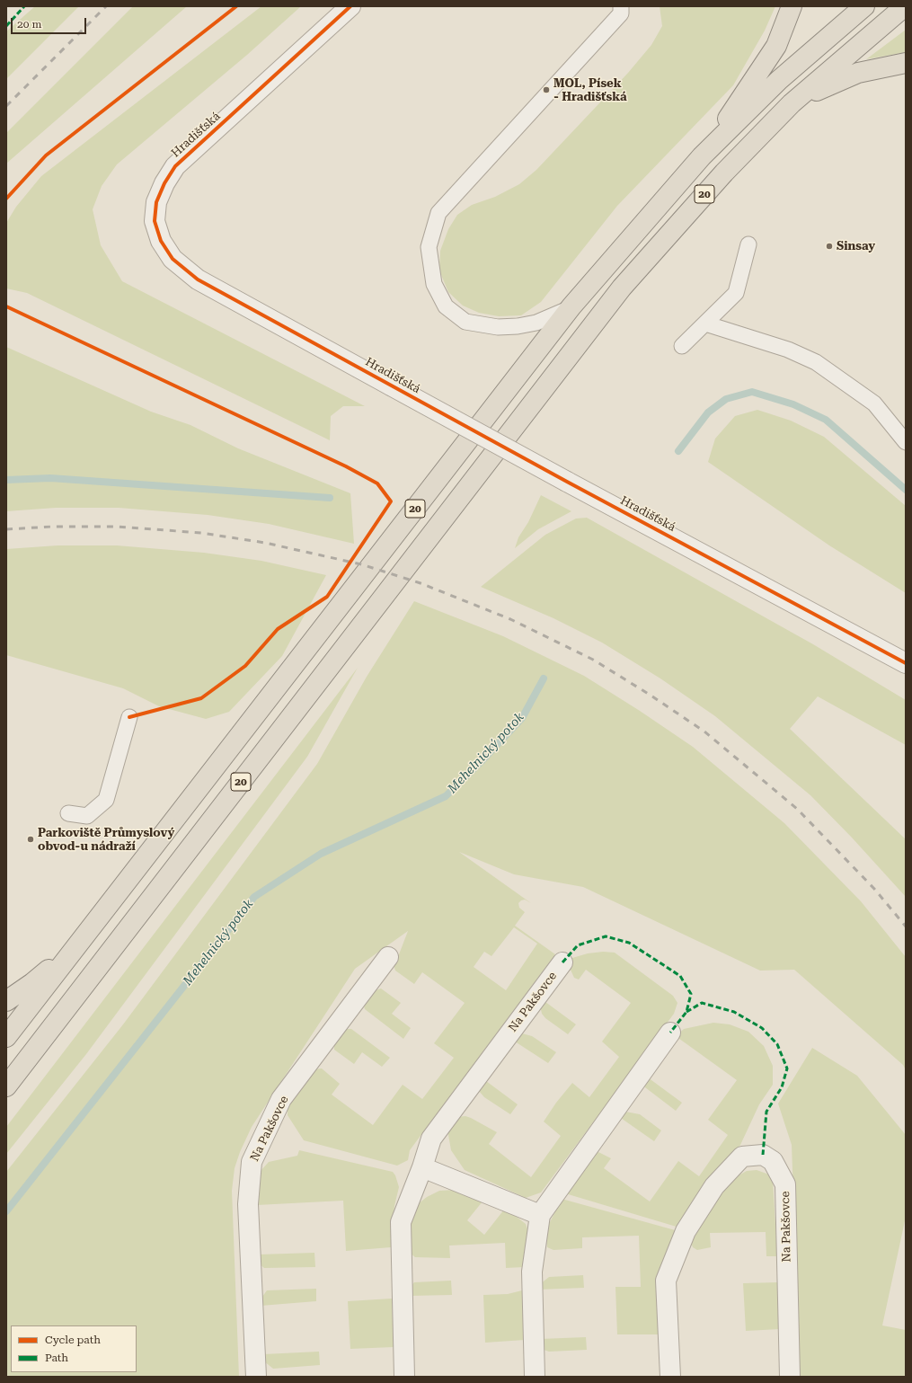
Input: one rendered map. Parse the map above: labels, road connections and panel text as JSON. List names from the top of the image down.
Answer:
{
  "streets": {
    "highway": ["20"],
    "street": ["Hradišťská", "Na Pakšovce"]
  },
  "water": ["Mehelnický potok"],
  "places": ["MOL, Písek - Hradišťská", "Sinsay", "Parkoviště Průmyslový obvod-u nádraží"],
  "legend": ["Cycle path", "Path"],
  "scale_bar": "20 m"
}
